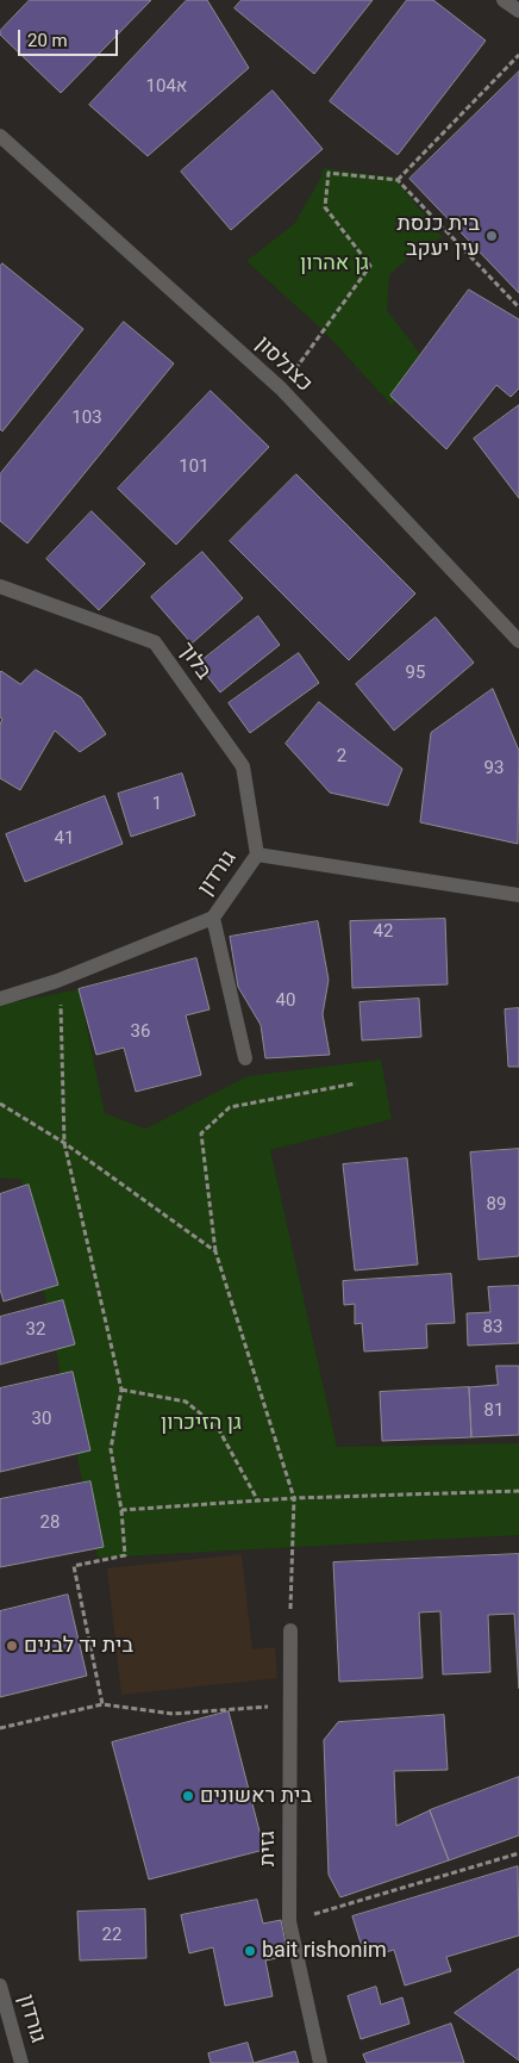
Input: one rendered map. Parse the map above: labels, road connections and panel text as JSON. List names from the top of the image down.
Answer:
{
  "streets": {
    "street": [
      "כצנלסון",
      "בלוך",
      "גורדון",
      "גזית"
    ]
  },
  "crossings": [
    ["בלוך", "גורדון"]
  ],
  "parks": ["גן אהרון", "גן הזיכרון"],
  "places": [
    "בית כנסת עין יעקב",
    "בית יד לבנים",
    "בית ראשונים",
    "bait rishonim"
  ],
  "house_numbers": [
    "104א",
    "103",
    "101",
    "95",
    "2",
    "93",
    "1",
    "41",
    "42",
    "40",
    "36",
    "89",
    "83",
    "32",
    "81",
    "30",
    "28",
    "22"
  ],
  "scale_bar": "20 m"
}
